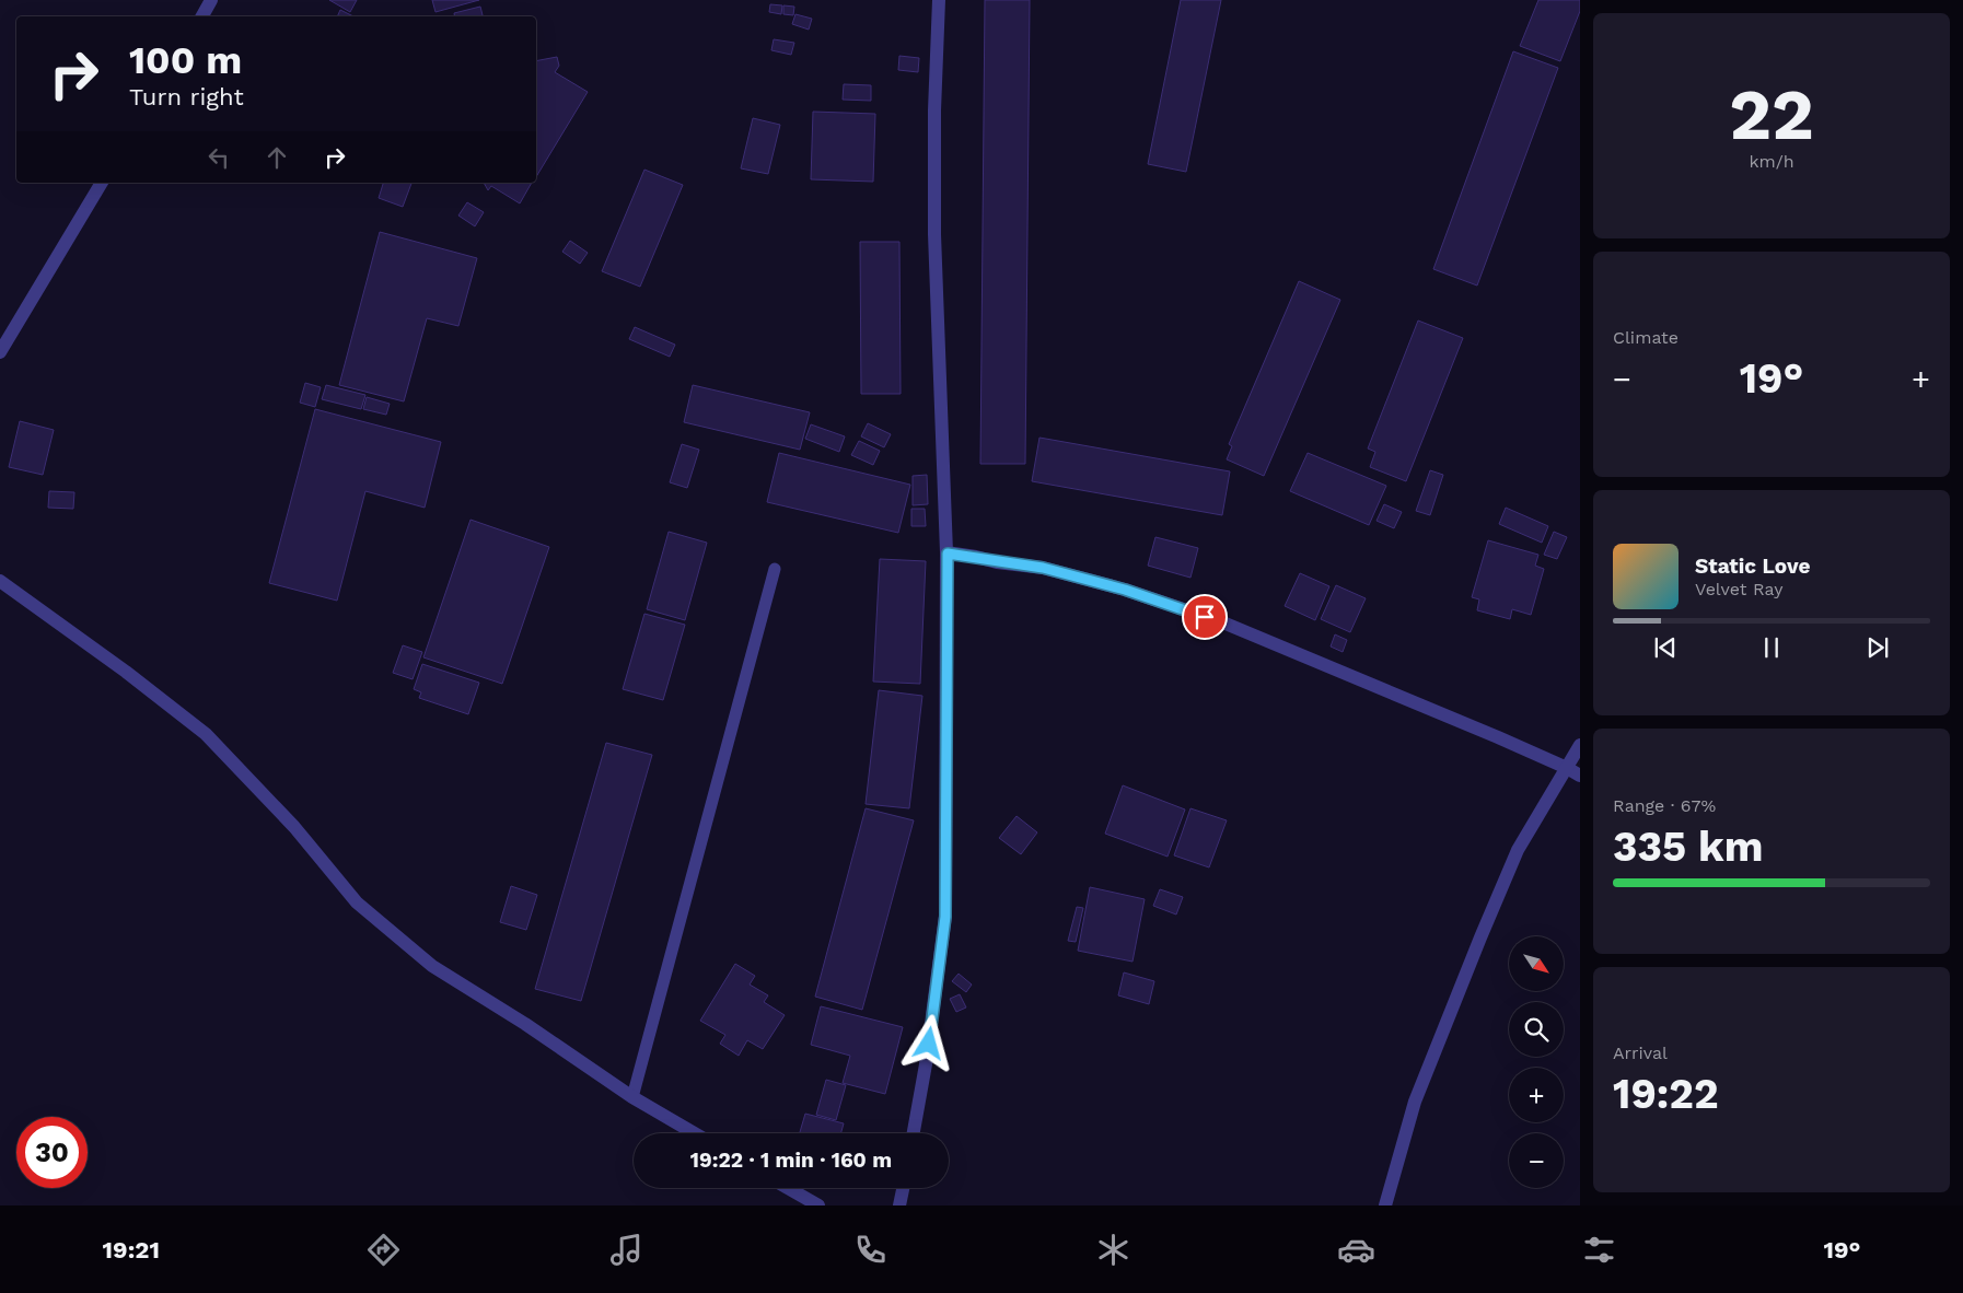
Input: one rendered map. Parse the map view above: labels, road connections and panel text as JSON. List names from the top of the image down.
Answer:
{
  "north": "bottom right",
  "page": {
    "tile": [
      ["22", "km/h"],
      "Climate",
      ["Range · 67%", "335 km"],
      ["Arrival", "19:22"]
    ],
    "turn": ["100 m", "Turn right"],
    "heat": ["−", "19°", "+"],
    "song": ["Static Love", "Velvet Ray"],
    "map_buttons": ["+", "−"],
    "limit": "30",
    "trip": "19:22 · 1 min · 160 m",
    "tabs": ["19:21", "19°"]
  }
}
